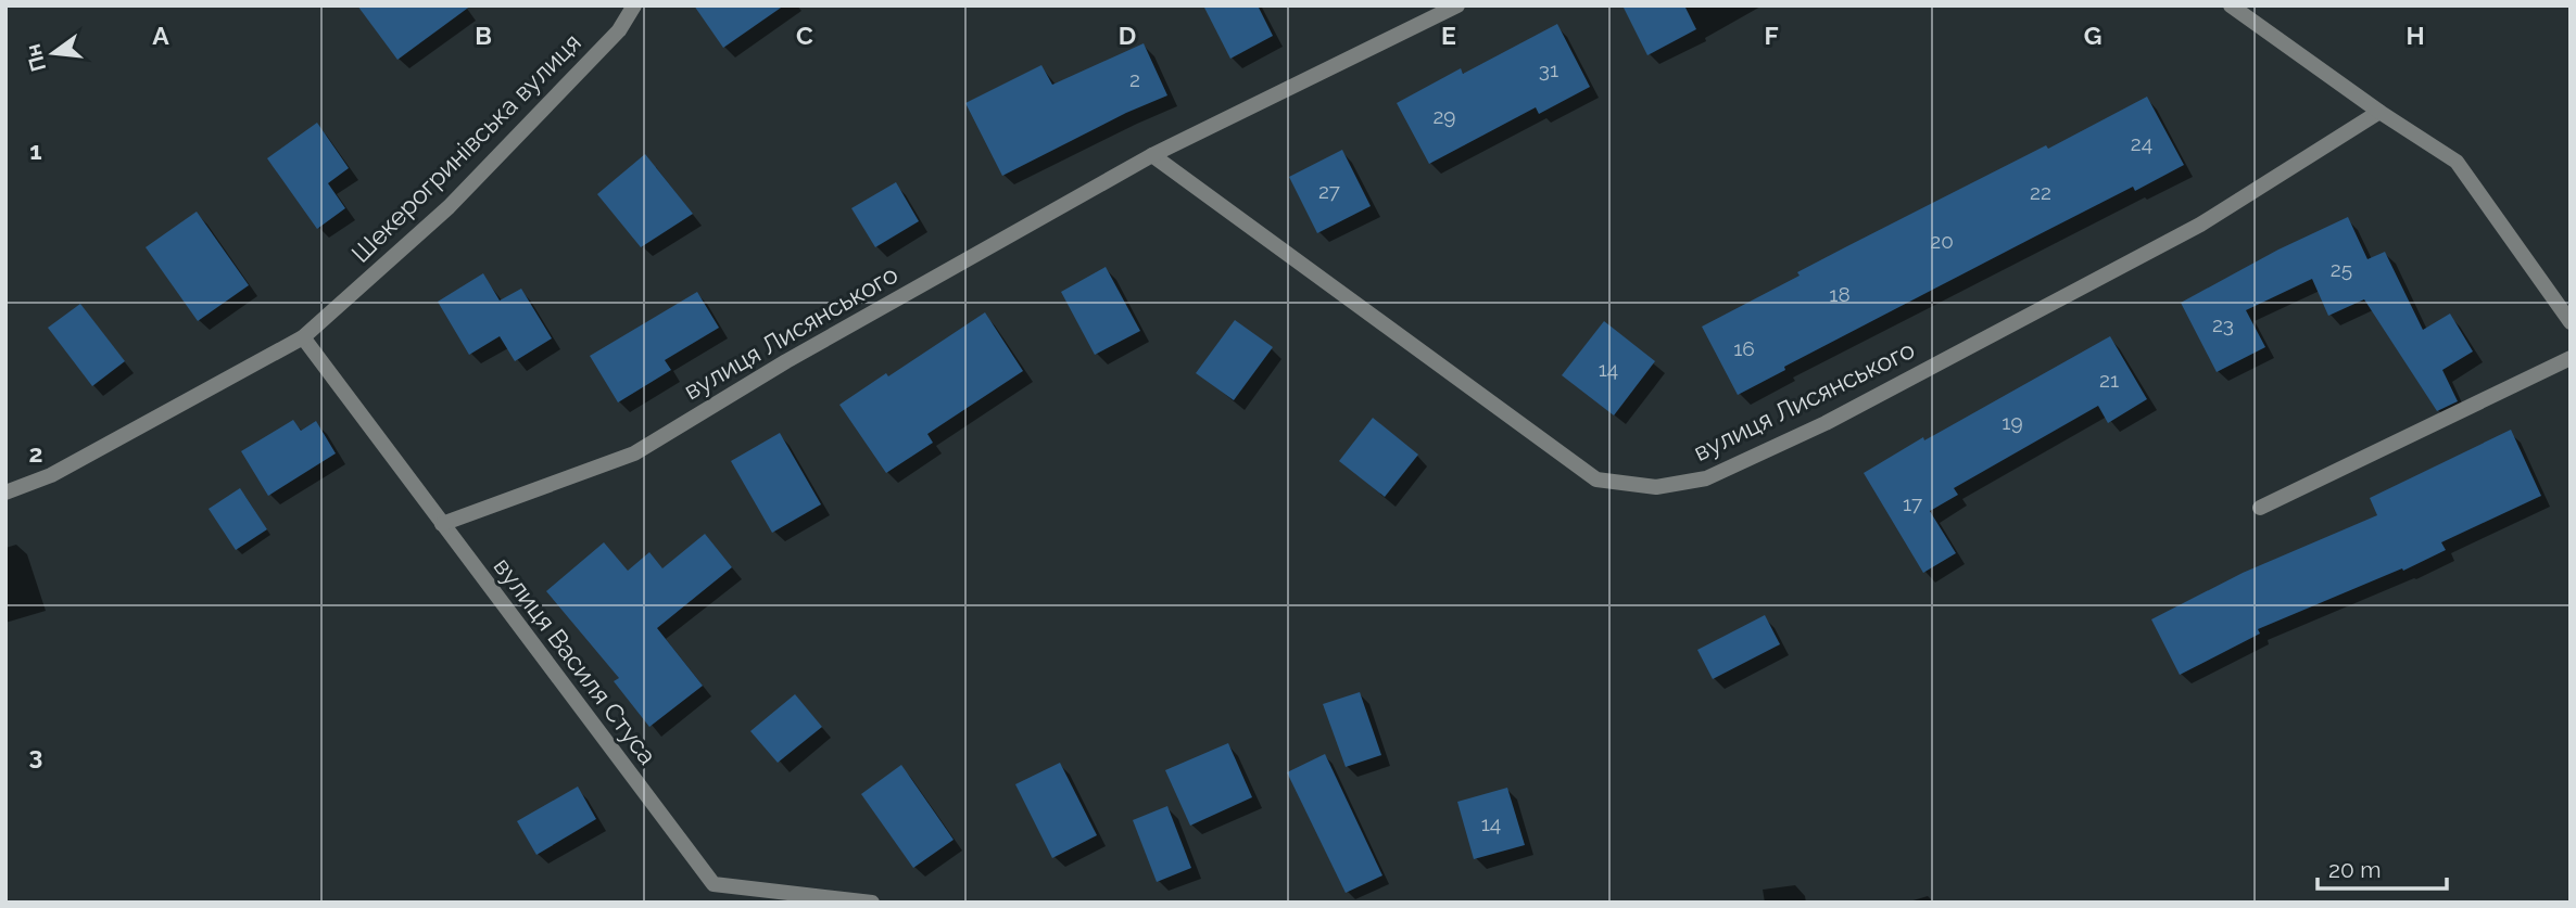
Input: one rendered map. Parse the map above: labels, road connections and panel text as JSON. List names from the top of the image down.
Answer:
{
  "streets": {
    "street": ["Шекерогринівська вулиця", "вулиця Лисянського", "вулиця Василя Стуса"]
  },
  "crossings": [
    ["Шекерогринівська вулиця", "вулиця Василя Стуса"],
    ["вулиця Лисянського", "вулиця Василя Стуса"]
  ],
  "house_numbers": [
    "31",
    "2",
    "29",
    "24",
    "27",
    "22",
    "20",
    "25",
    "18",
    "23",
    "16",
    "14",
    "21",
    "19",
    "17",
    "14"
  ],
  "scale_bar": "20 m",
  "north": "left",
  "grid": {
    "columns": [
      "A",
      "B",
      "C",
      "D",
      "E",
      "F",
      "G",
      "H"
    ],
    "rows": ["1", "2", "3"]
  }
}
